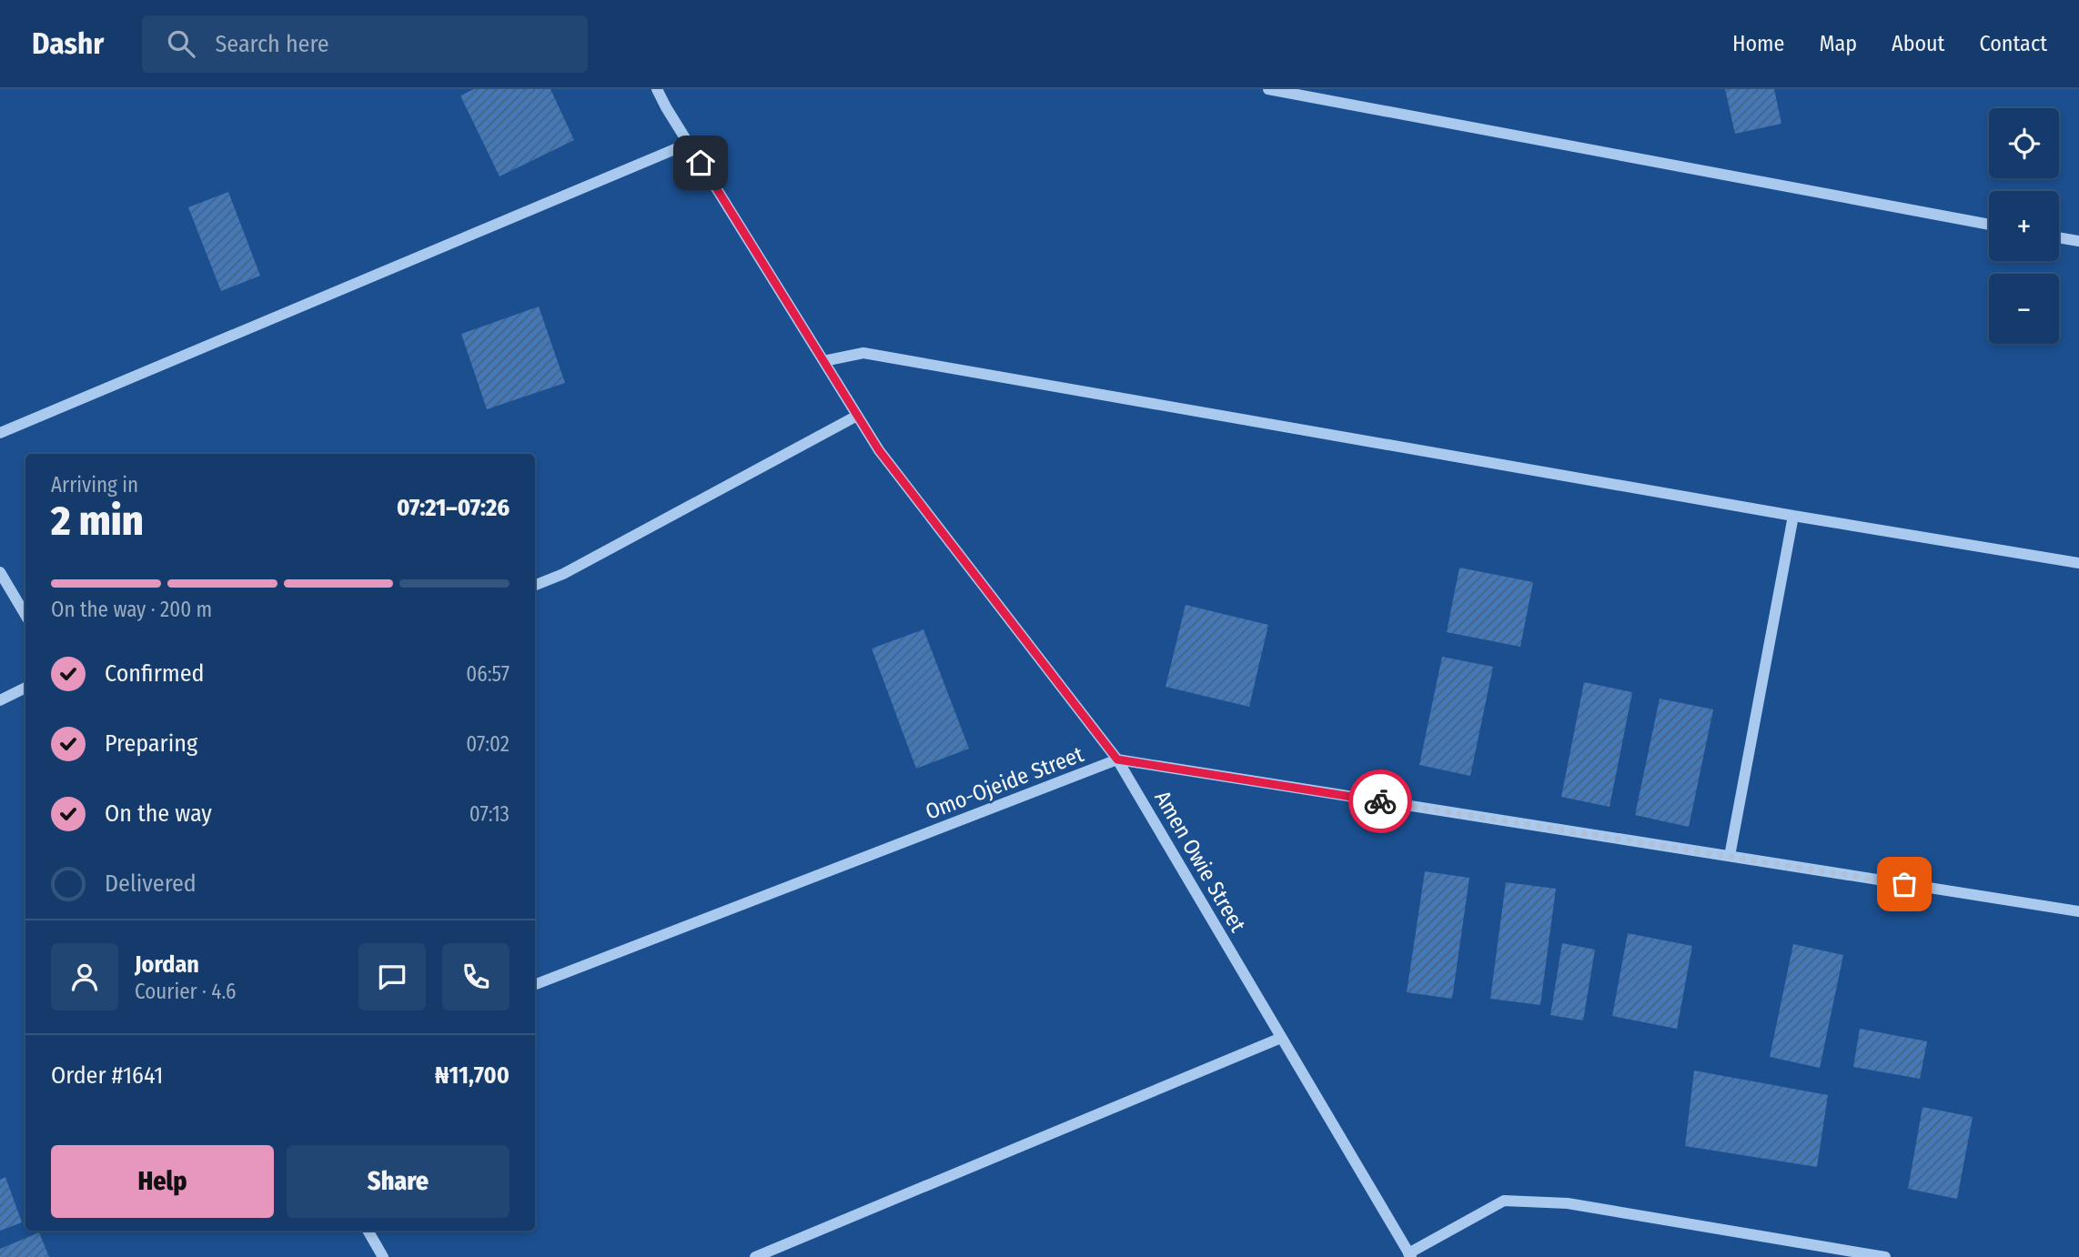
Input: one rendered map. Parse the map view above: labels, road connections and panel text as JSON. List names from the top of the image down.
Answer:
{
  "streets": {
    "street": ["Omo-Ojeide Street", "Amen Owie Street"]
  },
  "crossings": [
    ["Omo-Ojeide Street", "Amen Owie Street"]
  ],
  "page": {
    "header": "Dashr",
    "search": "Search here",
    "nav": [
      "Home",
      "Map",
      "About",
      "Contact"
    ],
    "map_buttons": ["+", "−"],
    "heading": ["2 min", "Arriving in", "07:21–07:26"],
    "panel": [
      "Jordan",
      "Courier · 4.6",
      "Order #1641",
      "₦11,700"
    ],
    "bar": "On the way · 200 m",
    "list": [
      ["Confirmed", "06:57"],
      ["Preparing", "07:02"],
      ["On the way", "07:13"],
      "Delivered"
    ],
    "buttons": ["Help", "Share"]
  }
}
